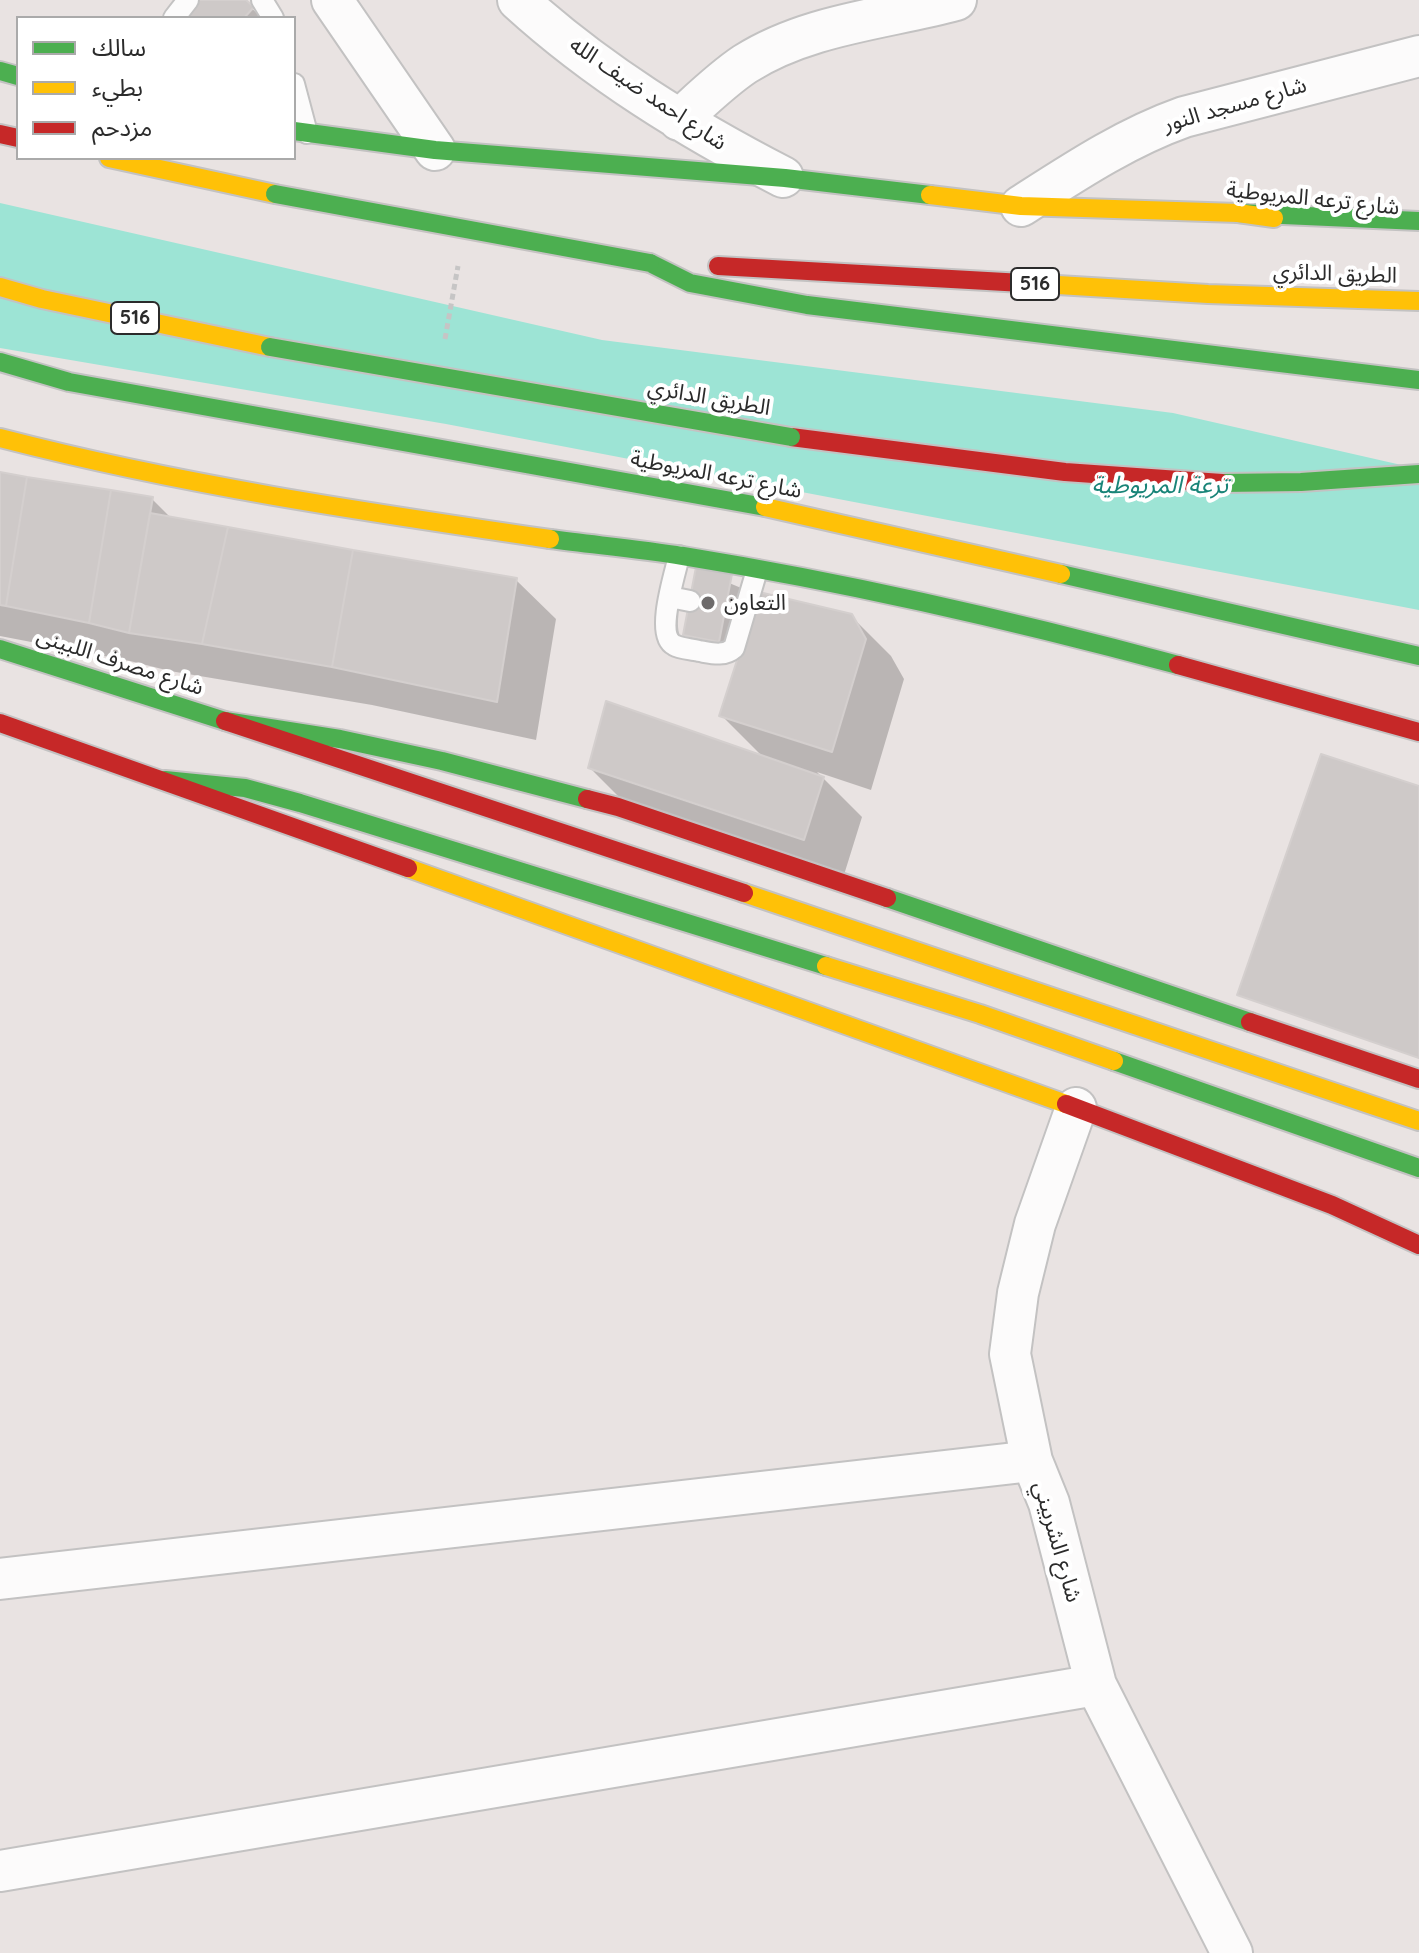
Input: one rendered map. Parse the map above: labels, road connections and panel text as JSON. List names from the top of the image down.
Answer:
{
  "streets": {
    "main road": [
      "شارع ترعه المريوطية",
      "الطريق الدائري",
      "516",
      "شارع مصرف اللبينى"
    ],
    "street": ["شارع احمد ضيف الله", "شارع مسجد النور", "شارع الشربيني"]
  },
  "crossings": [
    ["شارع احمد ضيف الله", "شارع ترعه المريوطية"],
    ["شارع مسجد النور", "شارع ترعه المريوطية"]
  ],
  "water": ["ترعة المريوطية"],
  "places": ["التعاون"],
  "legend": ["سالك", "بطيء", "مزدحم"]
}
